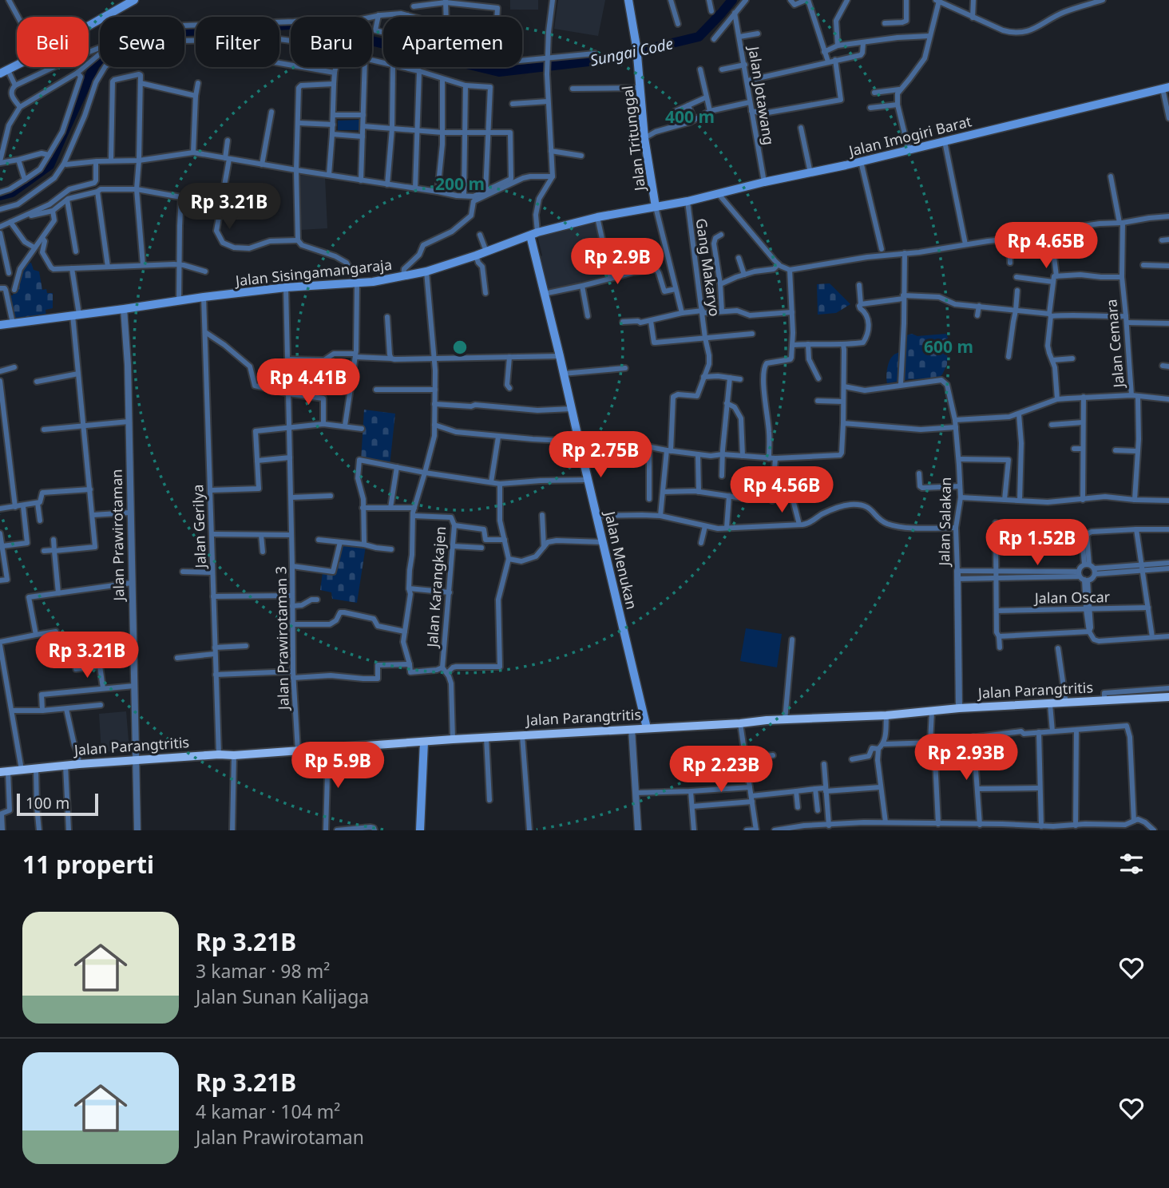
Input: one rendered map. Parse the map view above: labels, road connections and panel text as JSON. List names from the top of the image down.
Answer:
{
  "streets": {
    "main road": [
      "Jalan Imogiri Barat",
      "Jalan Tritunggal",
      "Jalan Sisingamangaraja",
      "Jalan Menukan",
      "Jalan Parangtritis"
    ],
    "street": [
      "Jalan Jotawang",
      "Gang Makaryo",
      "Jalan Cemara",
      "Jalan Salakan",
      "Jalan Gerilya",
      "Jalan Prawirotaman",
      "Jalan Karangkajen",
      "Jalan Oscar",
      "Jalan Prawirotaman 3"
    ]
  },
  "crossings": [
    ["Jalan Jotawang", "Jalan Imogiri Barat"],
    ["Jalan Imogiri Barat", "Jalan Tritunggal"],
    ["Jalan Imogiri Barat", "Gang Makaryo"],
    ["Jalan Imogiri Barat", "Jalan Sisingamangaraja"],
    ["Jalan Tritunggal", "Jalan Sisingamangaraja"],
    ["Jalan Sisingamangaraja", "Jalan Gerilya"],
    ["Jalan Sisingamangaraja", "Jalan Prawirotaman"],
    ["Jalan Sisingamangaraja", "Jalan Menukan"],
    ["Jalan Sisingamangaraja", "Jalan Prawirotaman 3"],
    ["Jalan Salakan", "Jalan Parangtritis"],
    ["Jalan Gerilya", "Jalan Parangtritis"],
    ["Jalan Prawirotaman", "Jalan Parangtritis"],
    ["Jalan Menukan", "Jalan Parangtritis"],
    ["Jalan Karangkajen", "Jalan Parangtritis"],
    ["Jalan Prawirotaman 3", "Jalan Parangtritis"]
  ],
  "water": ["Sungai Code"],
  "scale_bar": "100 m",
  "page": {
    "chip": [
      "Beli",
      "Sewa",
      "Filter",
      "Baru",
      "Apartemen"
    ],
    "price": [
      "Rp 3.21B",
      "Rp 4.65B",
      "Rp 2.9B",
      "Rp 4.41B",
      "Rp 2.75B",
      "Rp 4.56B",
      "Rp 1.52B",
      "Rp 3.21B",
      "Rp 2.93B",
      "Rp 5.9B",
      "Rp 2.23B"
    ],
    "scale": "100 m",
    "heading": "11 properti",
    "list": [
      {
        "name": "Rp 3.21B",
        "note": "3 kamar · 98 m² · Jalan Sunan Kalijaga"
      },
      {
        "name": "Rp 3.21B",
        "note": "4 kamar · 104 m² · Jalan Prawirotaman"
      }
    ]
  },
  "rings": ["400 m", "200 m", "600 m"]
}
